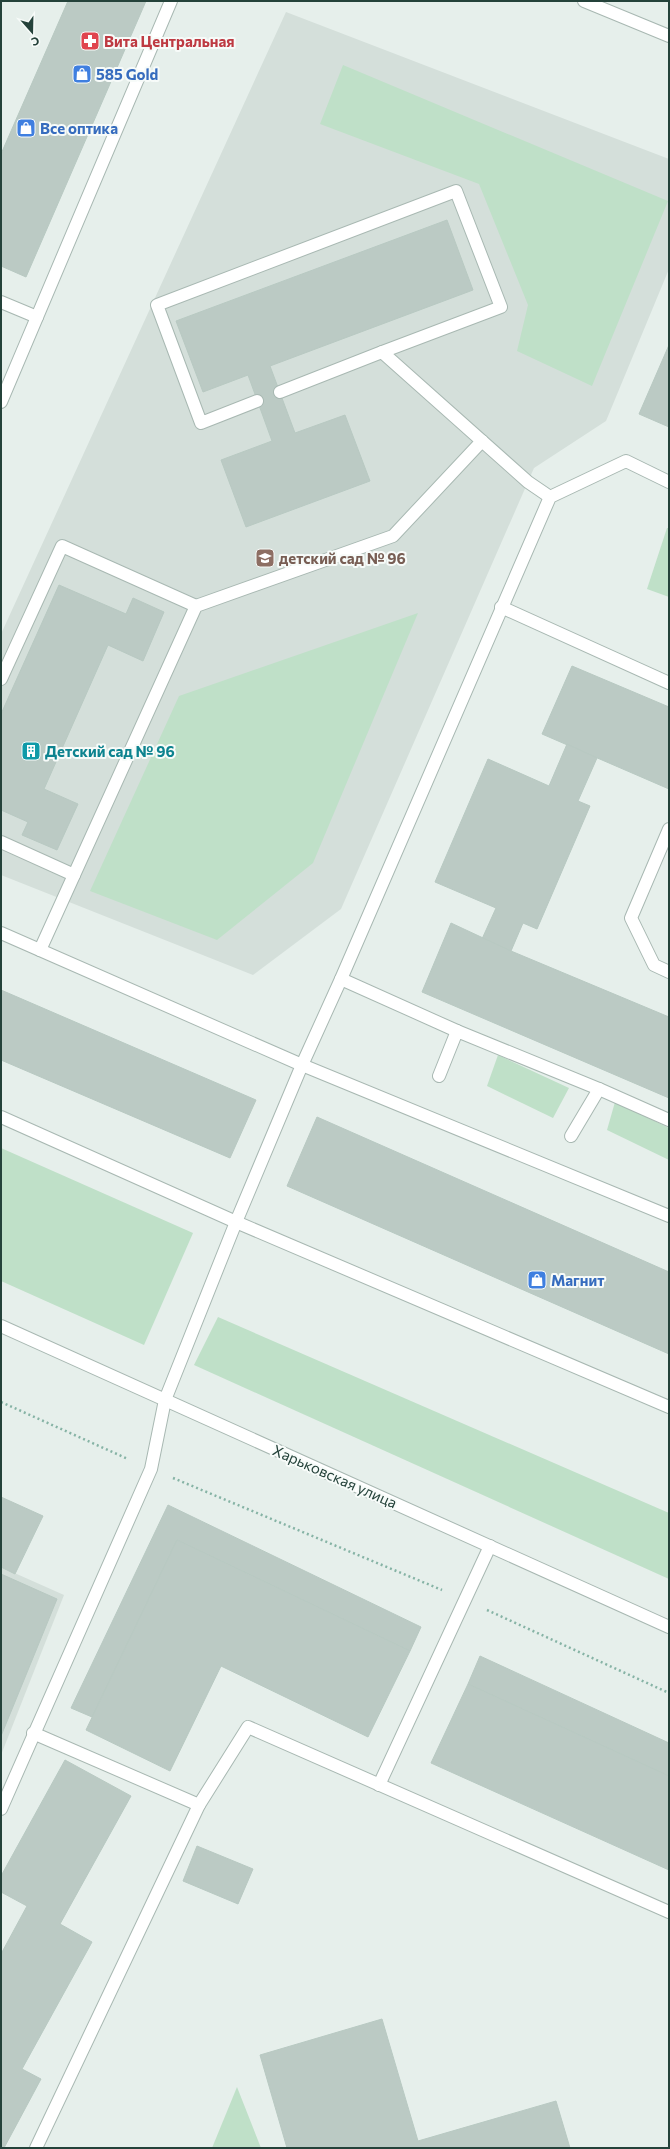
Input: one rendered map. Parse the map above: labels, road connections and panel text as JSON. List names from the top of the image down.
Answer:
{
  "streets": {
    "street": ["Харьковская улица"]
  },
  "places": {
    "pharmacy": ["Вита Центральная"],
    "shop": ["585 Gold", "Все оптика", "Магнит"],
    "school or university": ["детский сад № 96"],
    "building": ["Детский сад № 96"]
  },
  "north": "bottom"
}
